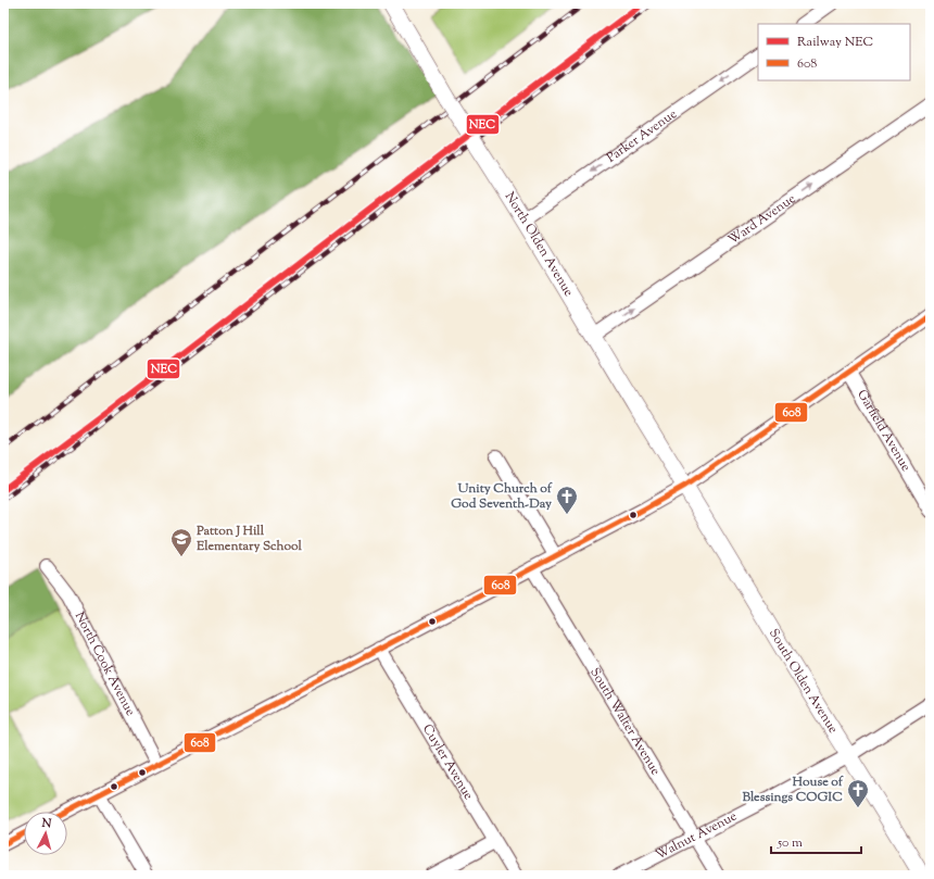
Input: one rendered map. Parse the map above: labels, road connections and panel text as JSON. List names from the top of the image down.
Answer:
{
  "streets": {
    "main road": ["North Olden Avenue", "South Olden Avenue"],
    "street": [
      "Parker Avenue",
      "Ward Avenue",
      "Garfield Avenue",
      "North Cook Avenue",
      "South Walter Avenue",
      "Cuyler Avenue",
      "Walnut Avenue"
    ]
  },
  "crossings": [
    ["Parker Avenue", "North Olden Avenue"],
    ["Ward Avenue", "North Olden Avenue"],
    ["North Olden Avenue", "South Olden Avenue"],
    ["South Olden Avenue", "Walnut Avenue"],
    ["South Walter Avenue", "Walnut Avenue"]
  ],
  "one_way": ["Parker Avenue", "Ward Avenue"],
  "places": {
    "church": ["Unity Church of God Seventh-Day", "House of Blessings COGIC"],
    "school or university": ["Patton J Hill Elementary School"]
  },
  "lines": ["rail line NEC", "transit line 608"],
  "legend": ["Railway NEC", "608"],
  "scale_bar": "50 m",
  "north": "top"
}
